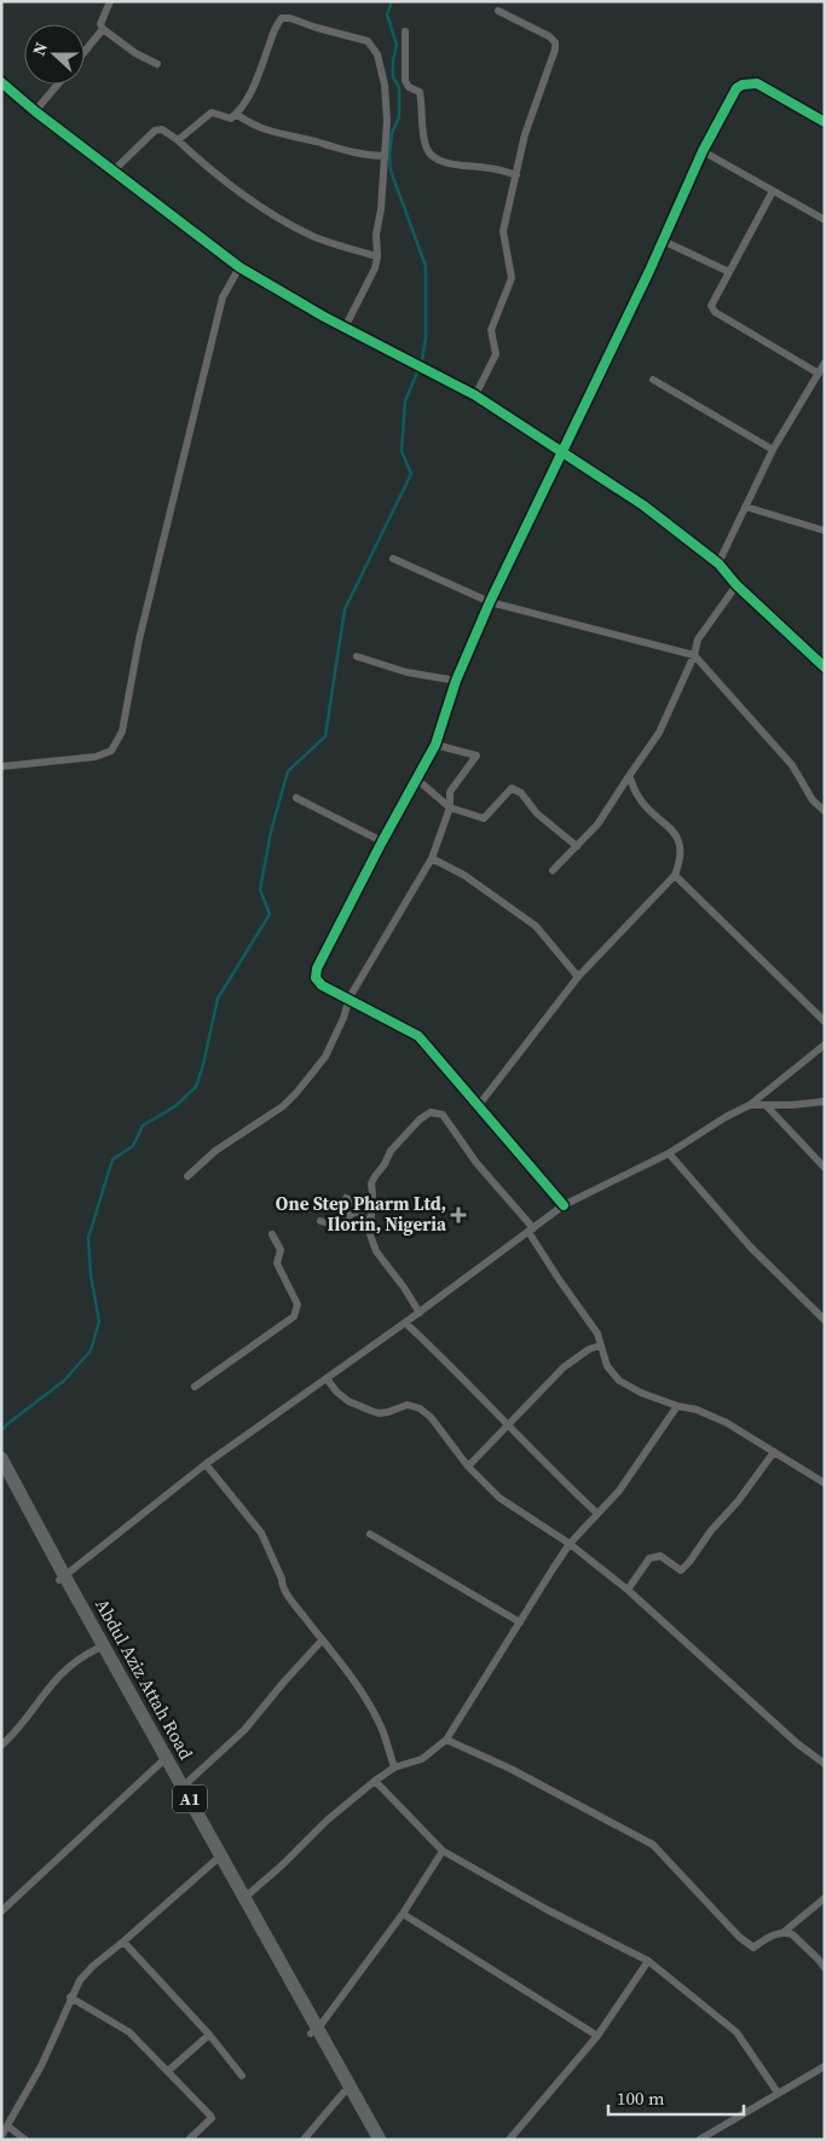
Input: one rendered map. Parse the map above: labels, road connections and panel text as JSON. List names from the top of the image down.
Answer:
{
  "streets": {
    "highway": ["Abdul Aziz Attah Road", "A1"]
  },
  "places": {
    "health": ["One Step Pharm Ltd, Ilorin, Nigeria"]
  },
  "scale_bar": "100 m",
  "north": "left"
}
